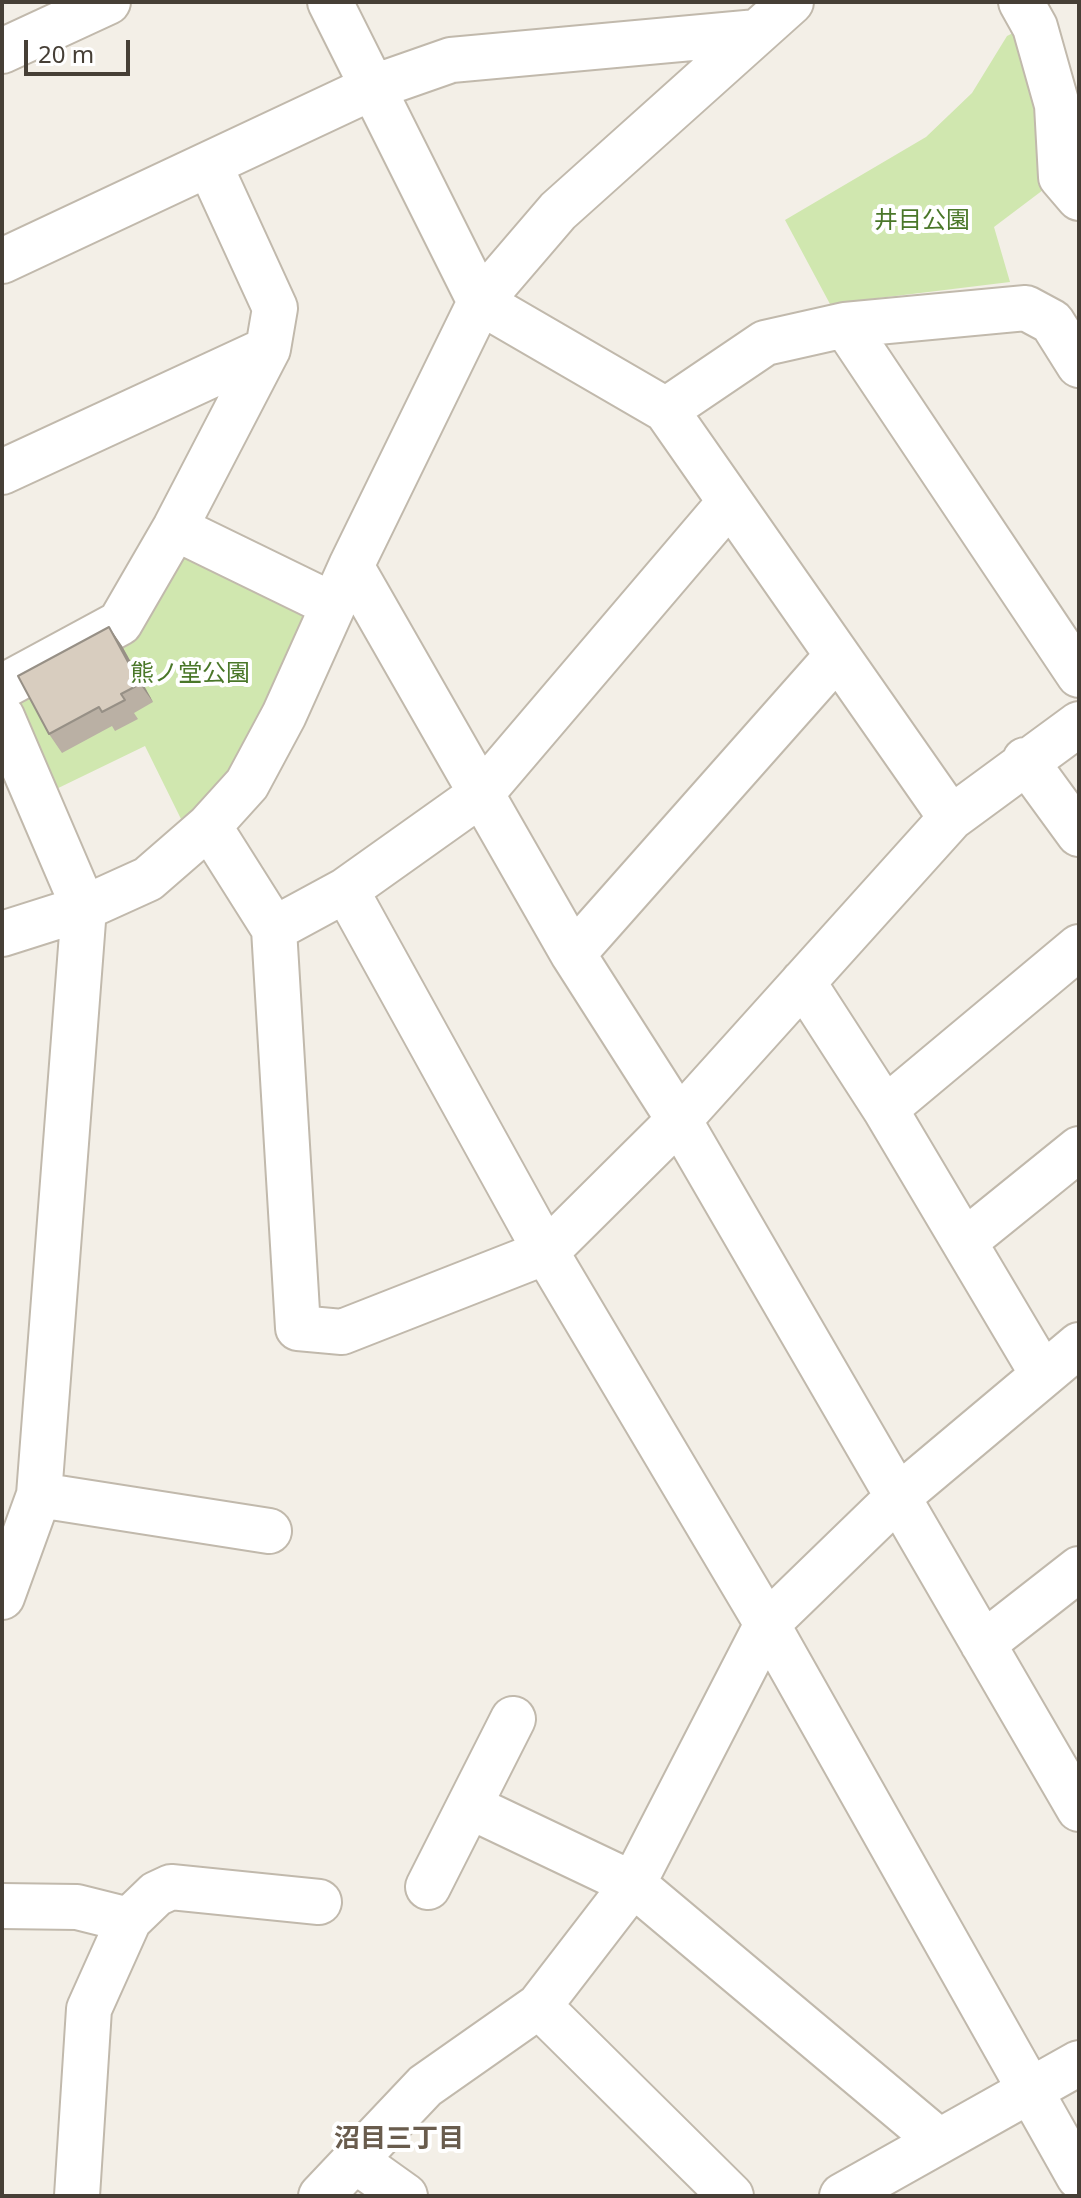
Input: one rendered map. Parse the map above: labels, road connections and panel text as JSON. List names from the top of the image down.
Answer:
{
  "districts": ["沼目三丁目"],
  "parks": ["井目公園", "熊ノ堂公園"],
  "scale_bar": "20 m"
}
